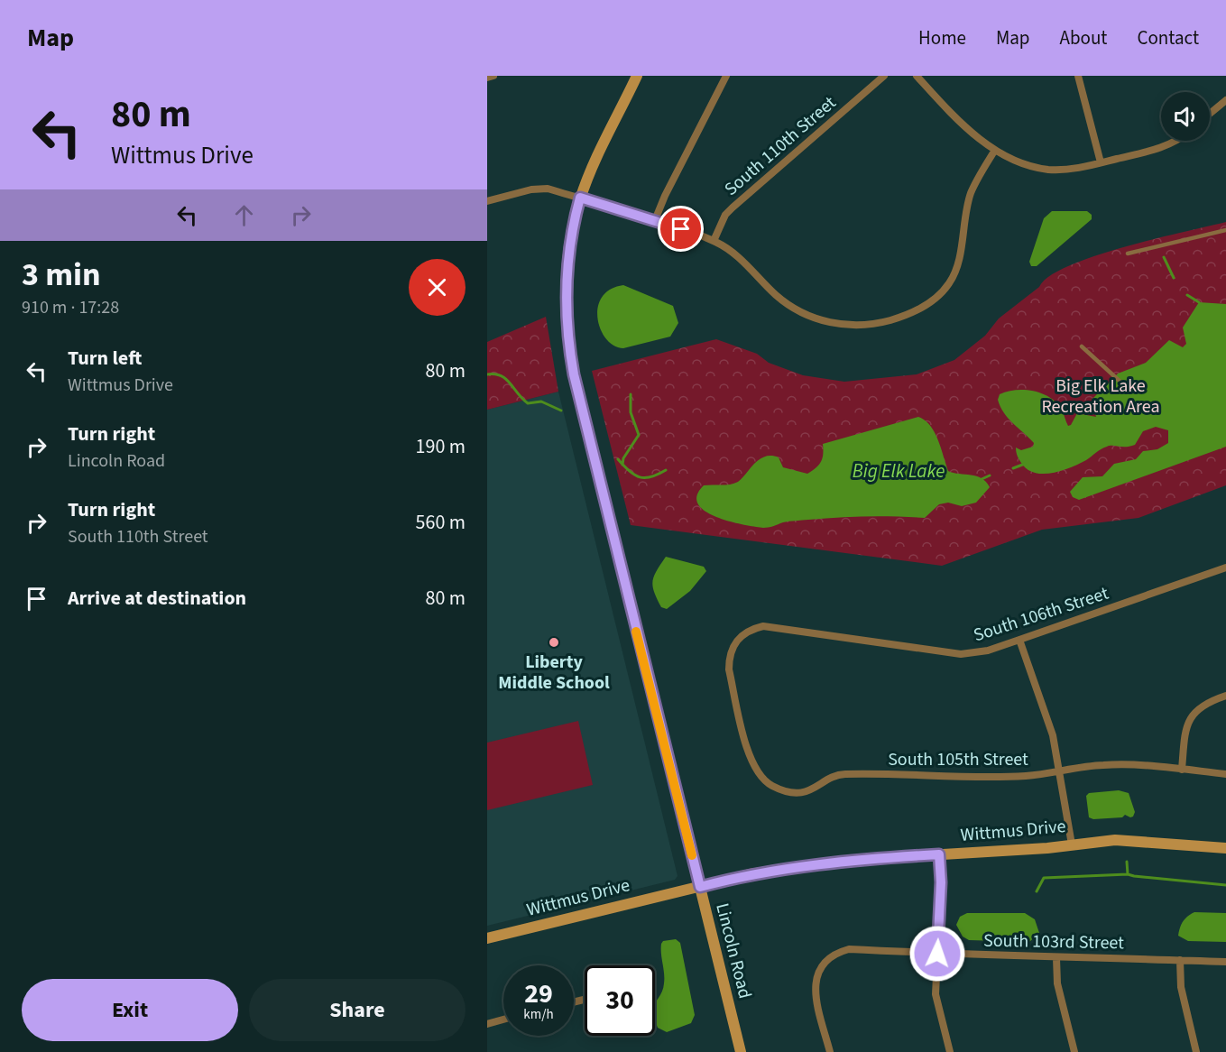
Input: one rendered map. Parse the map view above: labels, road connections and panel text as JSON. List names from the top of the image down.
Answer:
{
  "streets": {
    "street": [
      "South 110th Street",
      "South 106th Street",
      "South 105th Street",
      "Wittmus Drive",
      "South 103rd Street",
      "Lincoln Road"
    ]
  },
  "crossings": [
    ["South 106th Street", "South 105th Street"],
    ["Wittmus Drive", "Lincoln Road"]
  ],
  "water": ["Big Elk Lake"],
  "parks": ["Big Elk Lake Recreation Area"],
  "places": ["Liberty Middle School"],
  "page": {
    "header": "Map",
    "nav": [
      "Home",
      "Map",
      "About",
      "Contact"
    ],
    "turn": ["80 m", "Wittmus Drive"],
    "heading": ["3 min", "910 m · 17:28"],
    "list": [
      {
        "name": "Turn left",
        "note": "Wittmus Drive",
        "value": "80 m"
      },
      {
        "name": "Turn right",
        "note": "Lincoln Road",
        "value": "190 m"
      },
      {
        "name": "Turn right",
        "note": "South 110th Street",
        "value": "560 m"
      },
      {
        "name": "Arrive at destination",
        "value": "80 m"
      }
    ],
    "speed": "29 km/h",
    "limit": "30",
    "buttons": ["Exit", "Share"]
  }
}
